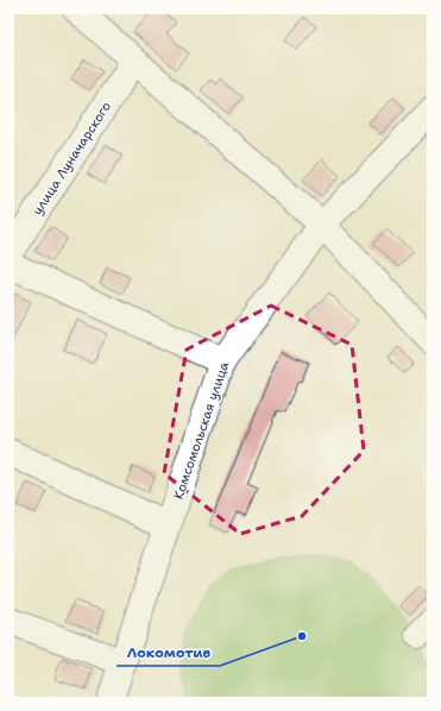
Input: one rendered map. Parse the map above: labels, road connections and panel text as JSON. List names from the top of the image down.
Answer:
{
  "streets": {
    "street": ["улица Луначарского", "Комсомольская улица"]
  },
  "places": ["Локомотив"]
}
